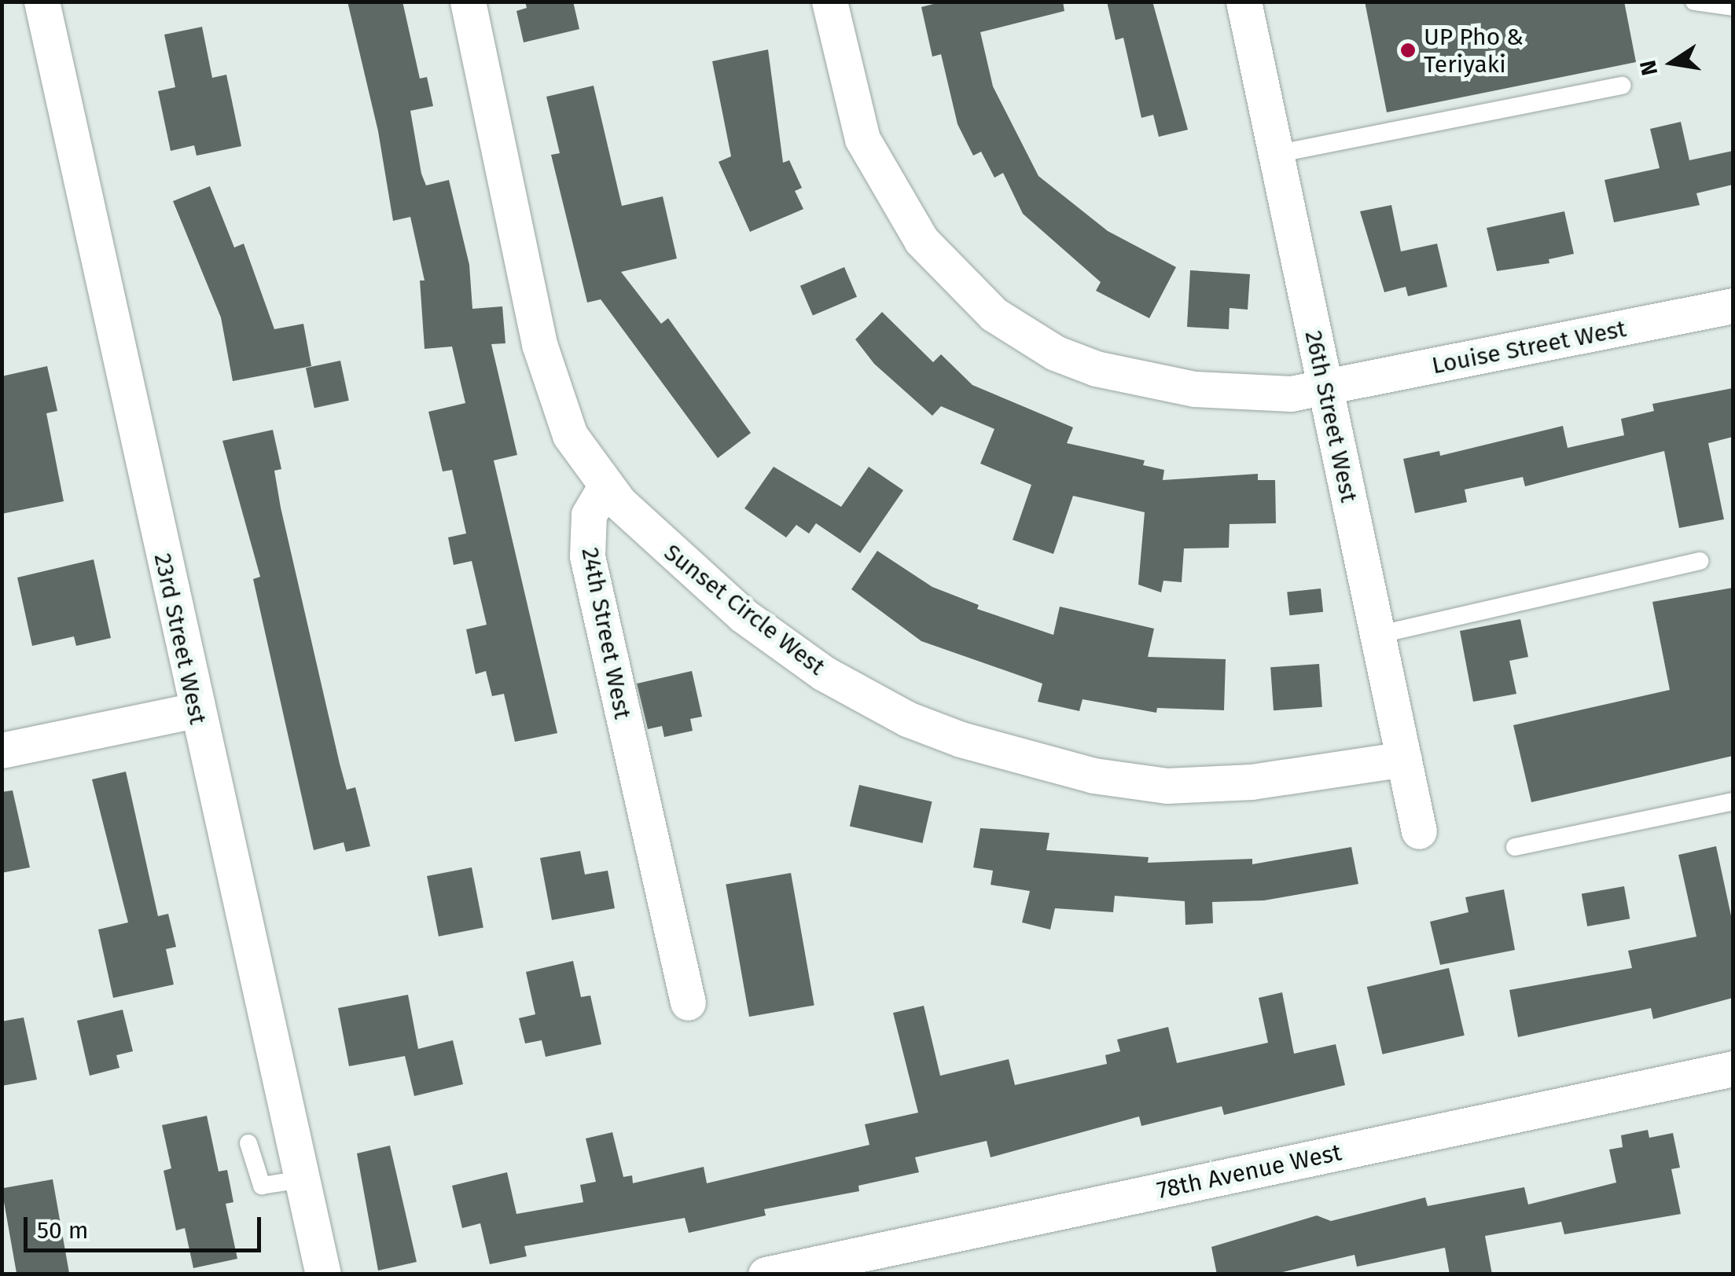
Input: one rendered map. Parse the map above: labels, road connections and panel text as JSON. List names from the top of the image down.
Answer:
{
  "streets": {
    "street": [
      "Louise Street West",
      "26th Street West",
      "Sunset Circle West",
      "24th Street West",
      "23rd Street West",
      "78th Avenue West"
    ]
  },
  "crossings": [
    ["Louise Street West", "26th Street West"],
    ["26th Street West", "Sunset Circle West"],
    ["Sunset Circle West", "24th Street West"]
  ],
  "places": ["UP Pho & Teriyaki"],
  "scale_bar": "50 m",
  "north": "left"
}
